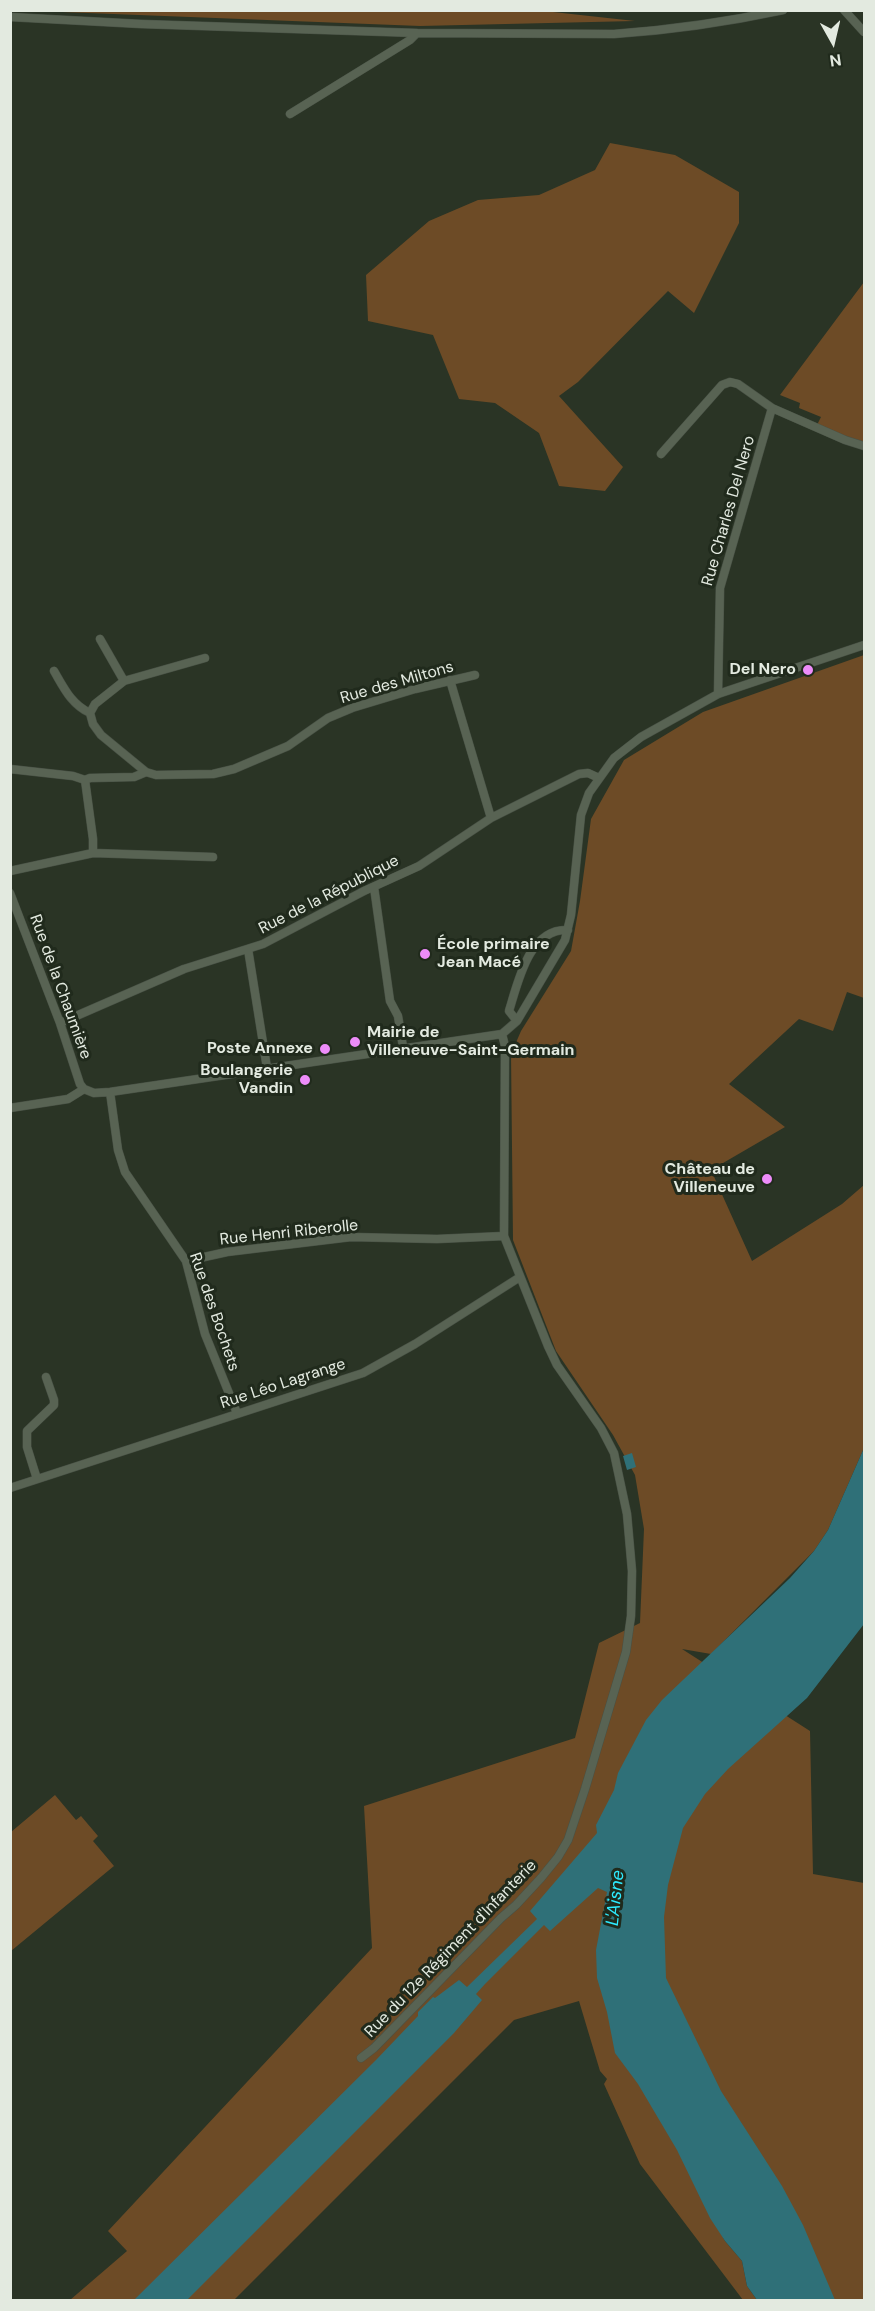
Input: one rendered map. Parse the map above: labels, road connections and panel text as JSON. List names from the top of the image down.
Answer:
{
  "streets": {
    "street": [
      "Rue Charles Del Nero",
      "Rue des Miltons",
      "Rue de la République",
      "Rue de la Chaumière",
      "Rue Henri Riberolle",
      "Rue des Bochets",
      "Rue Léo Lagrange",
      "Rue du 12e Régiment d'Infanterie"
    ]
  },
  "crossings": [
    ["Rue de la République", "Rue de la Chaumière"],
    ["Rue Henri Riberolle", "Rue des Bochets"],
    ["Rue Henri Riberolle", "Rue du 12e Régiment d'Infanterie"],
    ["Rue des Bochets", "Rue Léo Lagrange"],
    ["Rue Léo Lagrange", "Rue du 12e Régiment d'Infanterie"]
  ],
  "water": ["L'Aisne"],
  "places": [
    "Del Nero",
    "École primaire Jean Macé",
    "Mairie de Villeneuve-Saint-Germain",
    "Poste Annexe",
    "Boulangerie Vandin",
    "Château de Villeneuve"
  ],
  "north": "bottom"
}
